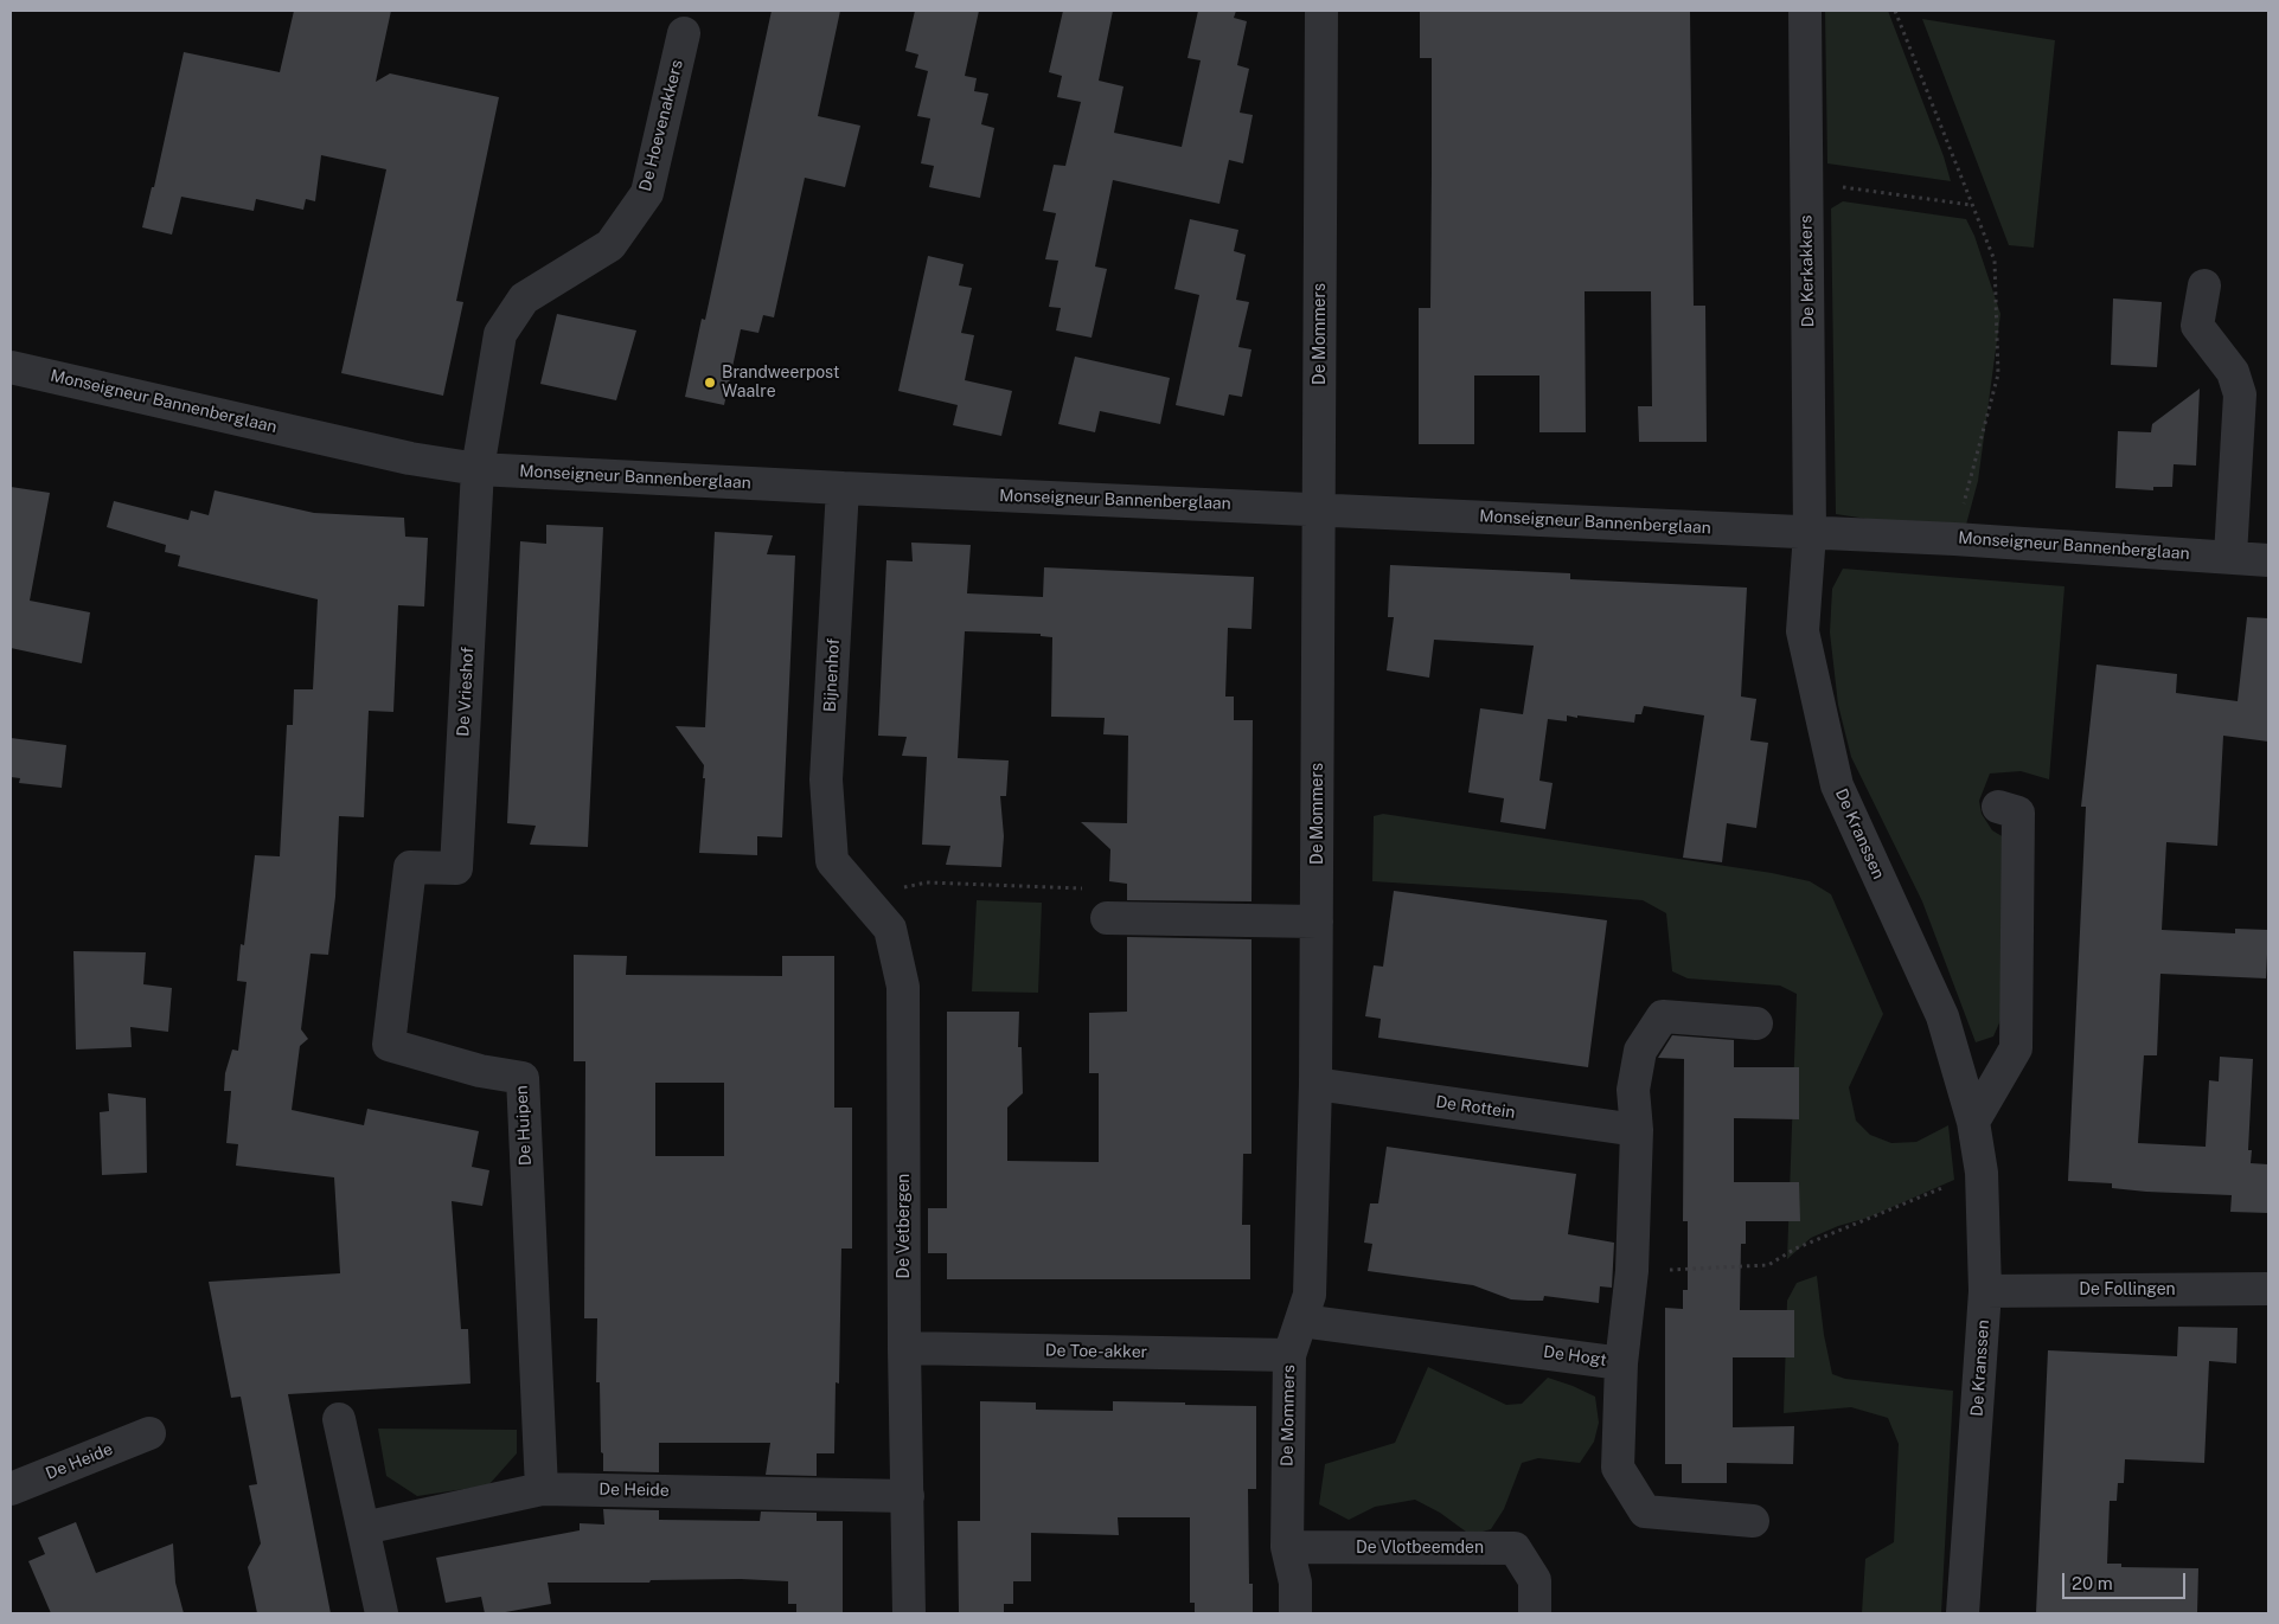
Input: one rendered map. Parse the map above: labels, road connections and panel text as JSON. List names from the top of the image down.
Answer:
{
  "streets": {
    "street": [
      "De Hoevenakkers",
      "De Kerkakkers",
      "De Mommers",
      "Monseigneur Bannenberglaan",
      "Bijnenhof",
      "De Vrieshof",
      "De Kranssen",
      "De Rottein",
      "De Huipen",
      "De Vetbergen",
      "De Follingen",
      "De Toe-akker",
      "De Hogt",
      "De Heide",
      "De Vlotbeemden"
    ]
  },
  "crossings": [
    ["De Hoevenakkers", "Monseigneur Bannenberglaan"],
    ["De Hoevenakkers", "De Vrieshof"],
    ["De Kerkakkers", "Monseigneur Bannenberglaan"],
    ["De Kerkakkers", "De Kranssen"],
    ["De Mommers", "Monseigneur Bannenberglaan"],
    ["De Mommers", "De Rottein"],
    ["De Mommers", "De Toe-akker"],
    ["De Mommers", "De Hogt"],
    ["De Mommers", "De Vlotbeemden"],
    ["Monseigneur Bannenberglaan", "Bijnenhof"],
    ["Monseigneur Bannenberglaan", "De Vrieshof"],
    ["Monseigneur Bannenberglaan", "De Kranssen"],
    ["Bijnenhof", "De Vetbergen"],
    ["De Vrieshof", "De Huipen"],
    ["De Kranssen", "De Follingen"],
    ["De Huipen", "De Heide"],
    ["De Vetbergen", "De Toe-akker"],
    ["De Vetbergen", "De Heide"]
  ],
  "places": ["Brandweerpost Waalre"],
  "scale_bar": "20 m"
}
